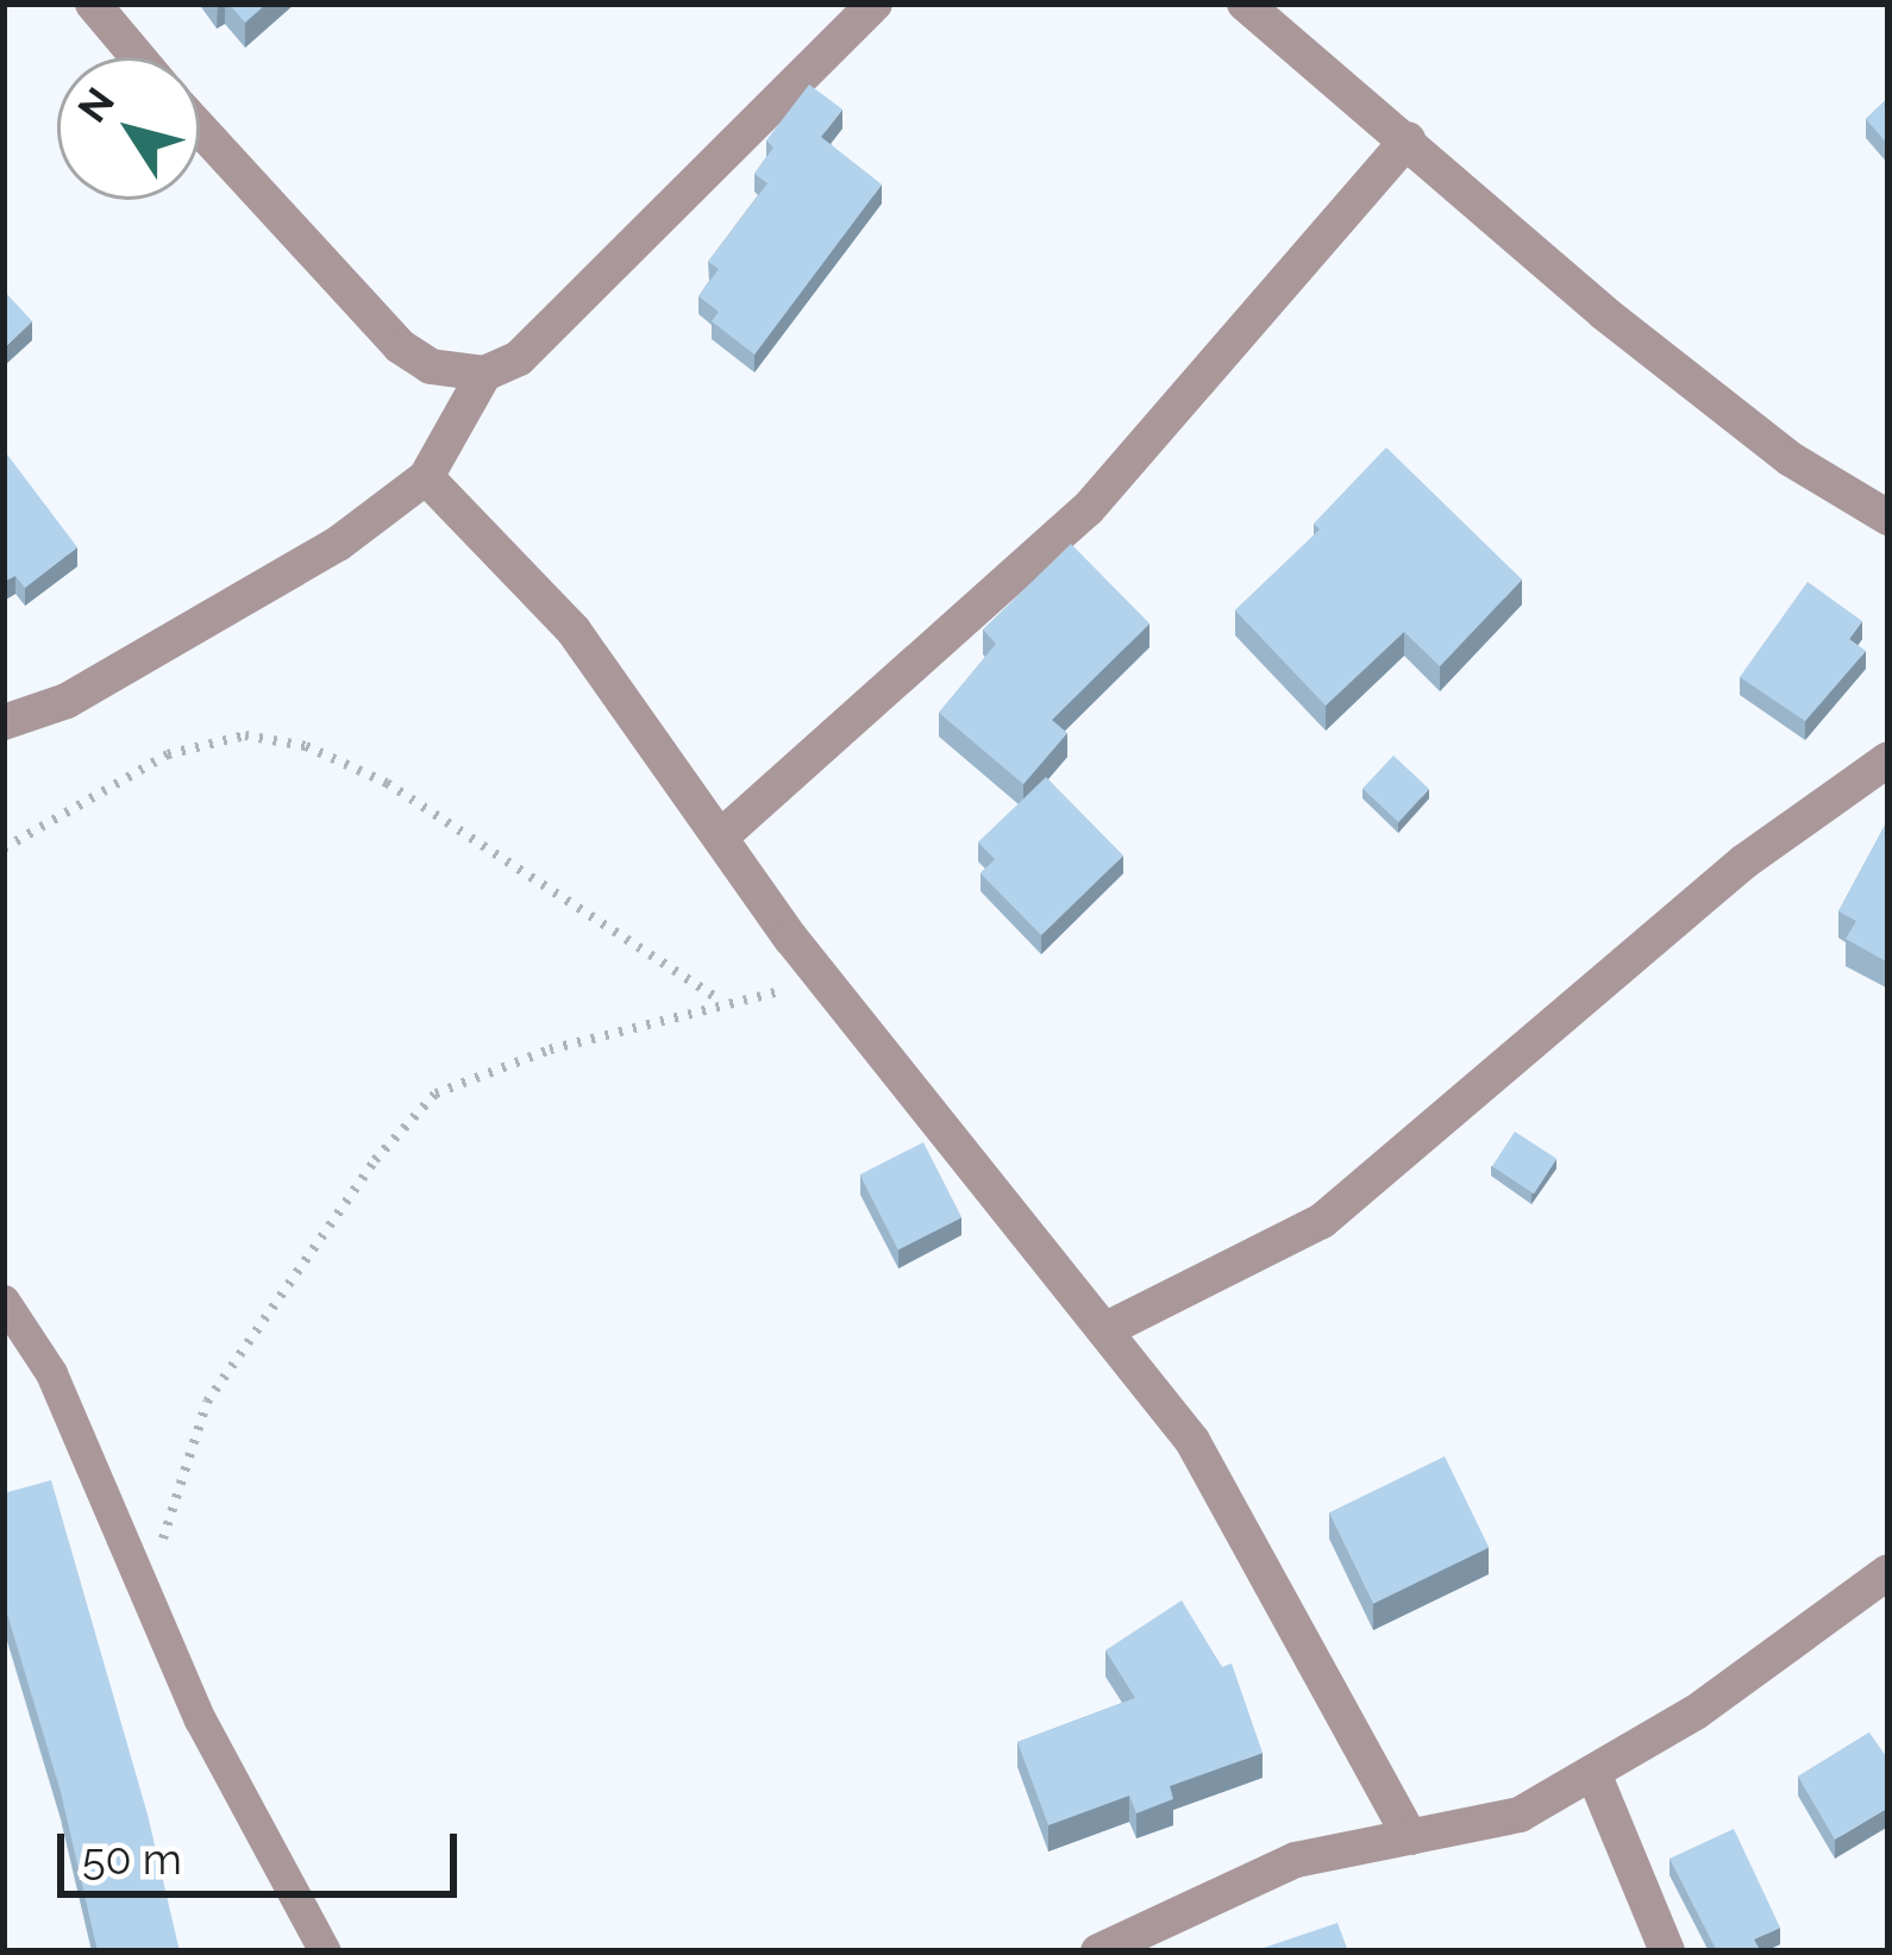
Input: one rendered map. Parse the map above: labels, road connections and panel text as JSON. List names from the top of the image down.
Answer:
{
  "scale_bar": "50 m",
  "north": "top left"
}
